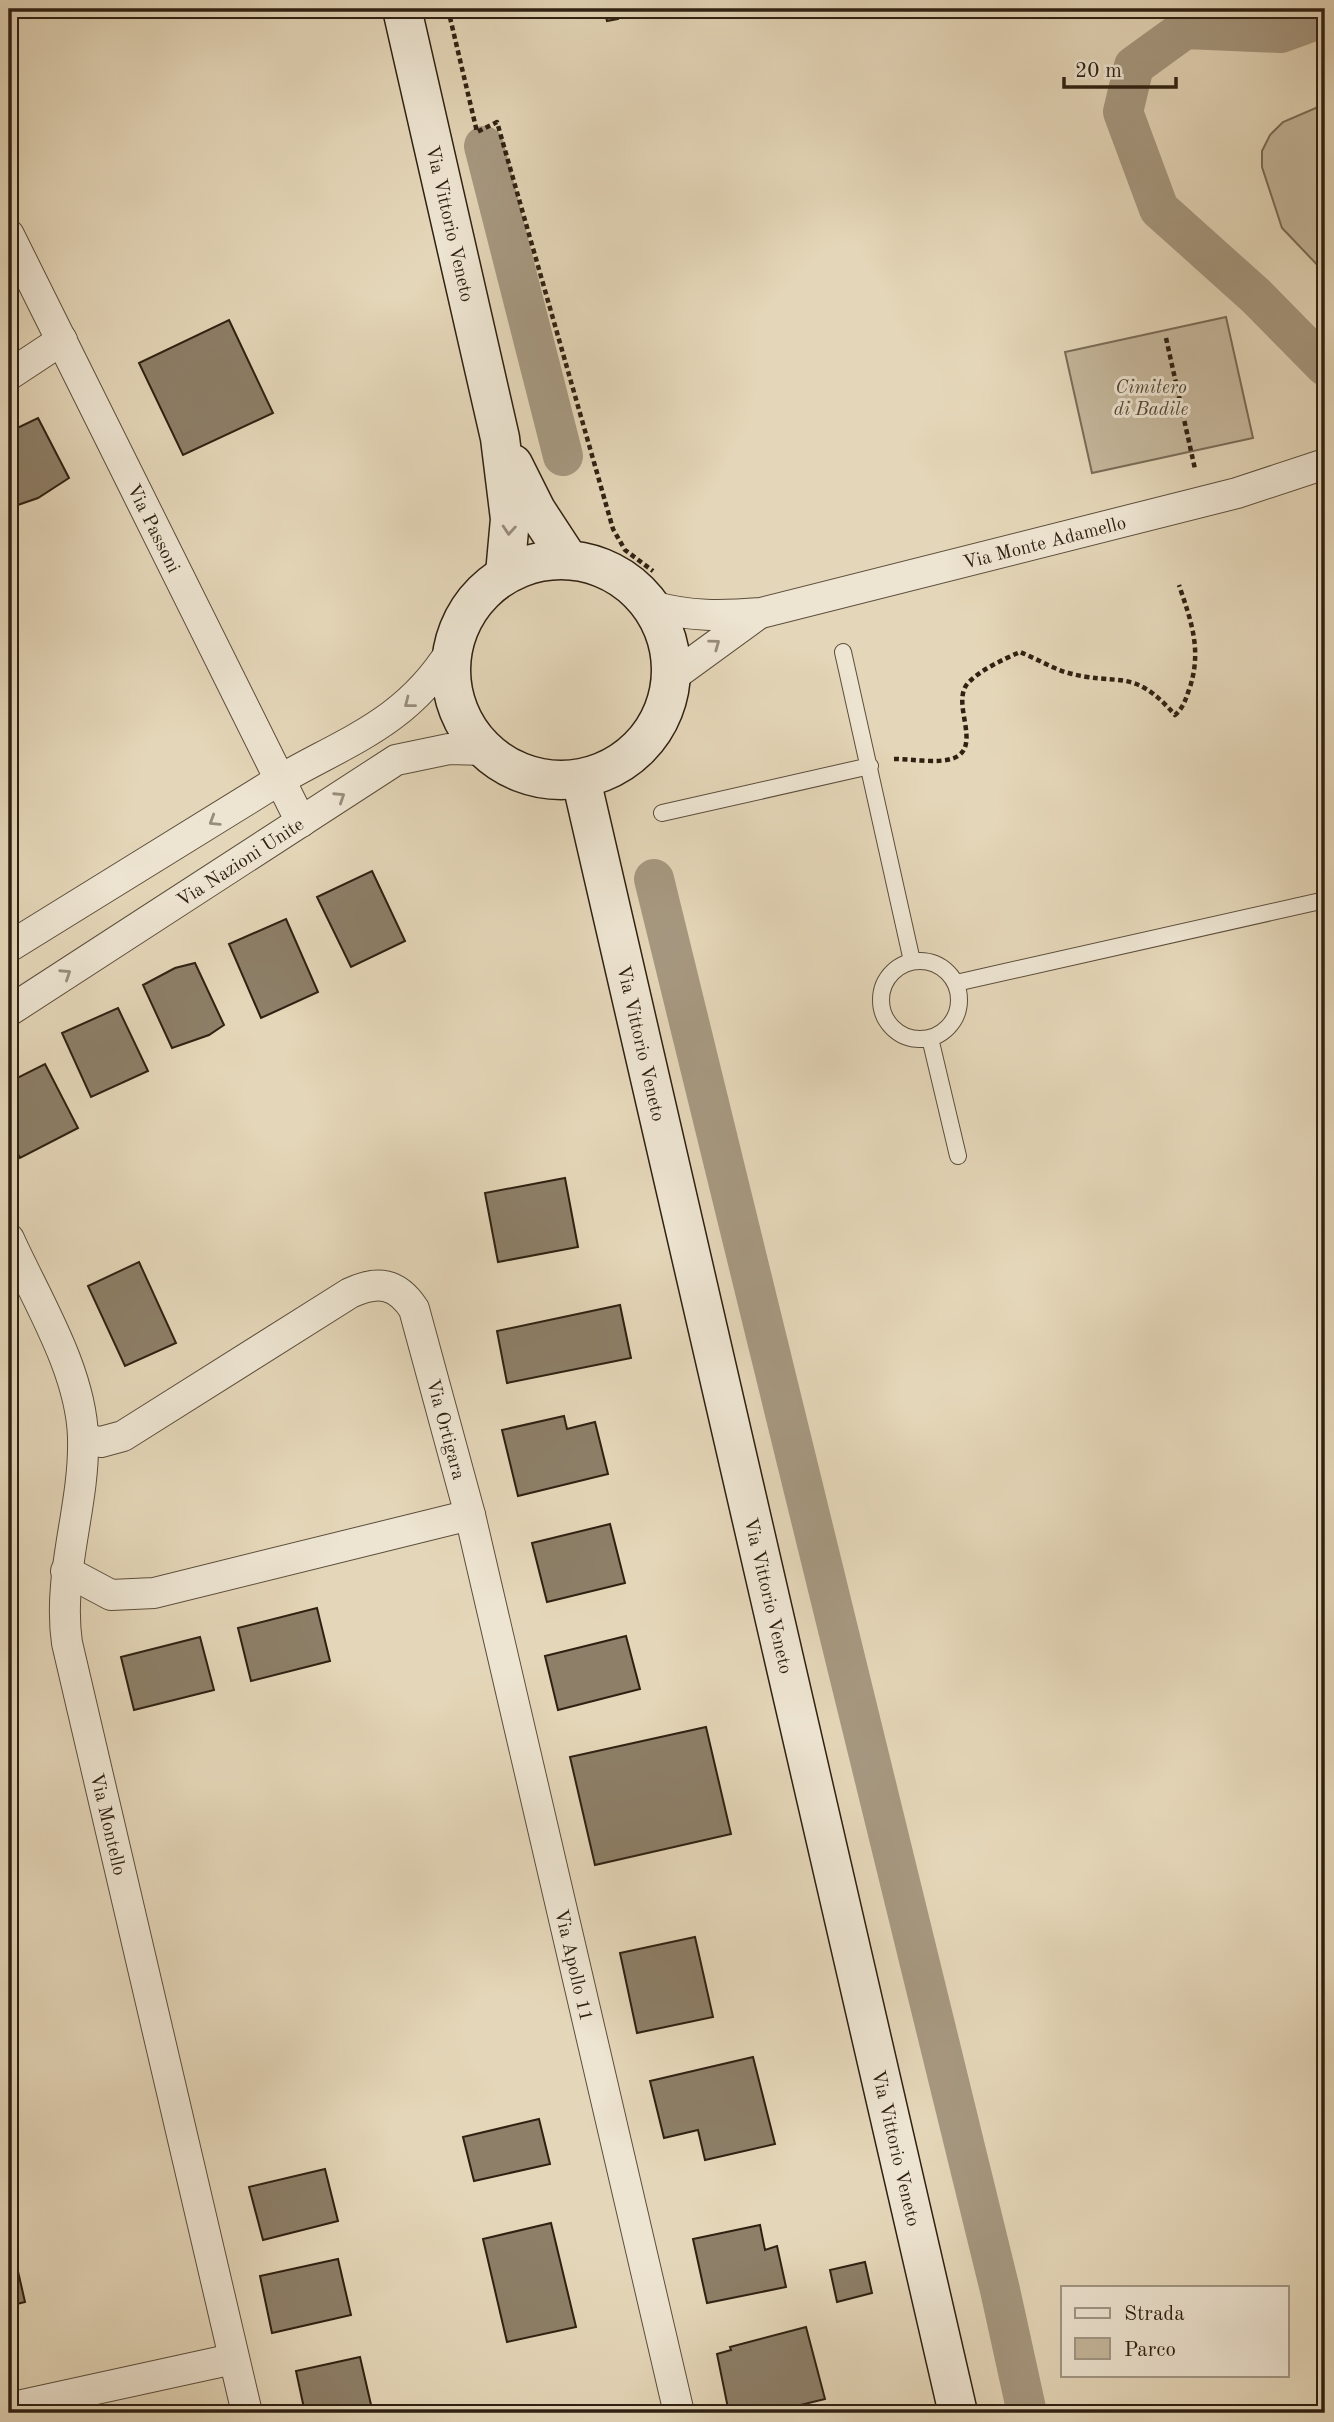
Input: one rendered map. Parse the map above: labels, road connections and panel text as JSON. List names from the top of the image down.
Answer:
{
  "streets": {
    "street": [
      "Via Vittorio Veneto",
      "Via Passoni",
      "Via Monte Adamello",
      "Via Nazioni Unite",
      "Via Ortigara",
      "Via Montello",
      "Via Apollo 11"
    ]
  },
  "crossings": [
    ["Via Vittorio Veneto", "Via Monte Adamello"],
    ["Via Vittorio Veneto", "Via Nazioni Unite"],
    ["Via Passoni", "Via Nazioni Unite"],
    ["Via Monte Adamello", "Via Nazioni Unite"],
    ["Via Ortigara", "Via Montello"],
    ["Via Ortigara", "Via Apollo 11"]
  ],
  "parks": ["Cimitero di Badile"],
  "legend": ["Strada", "Parco"],
  "scale_bar": "20 m"
}
